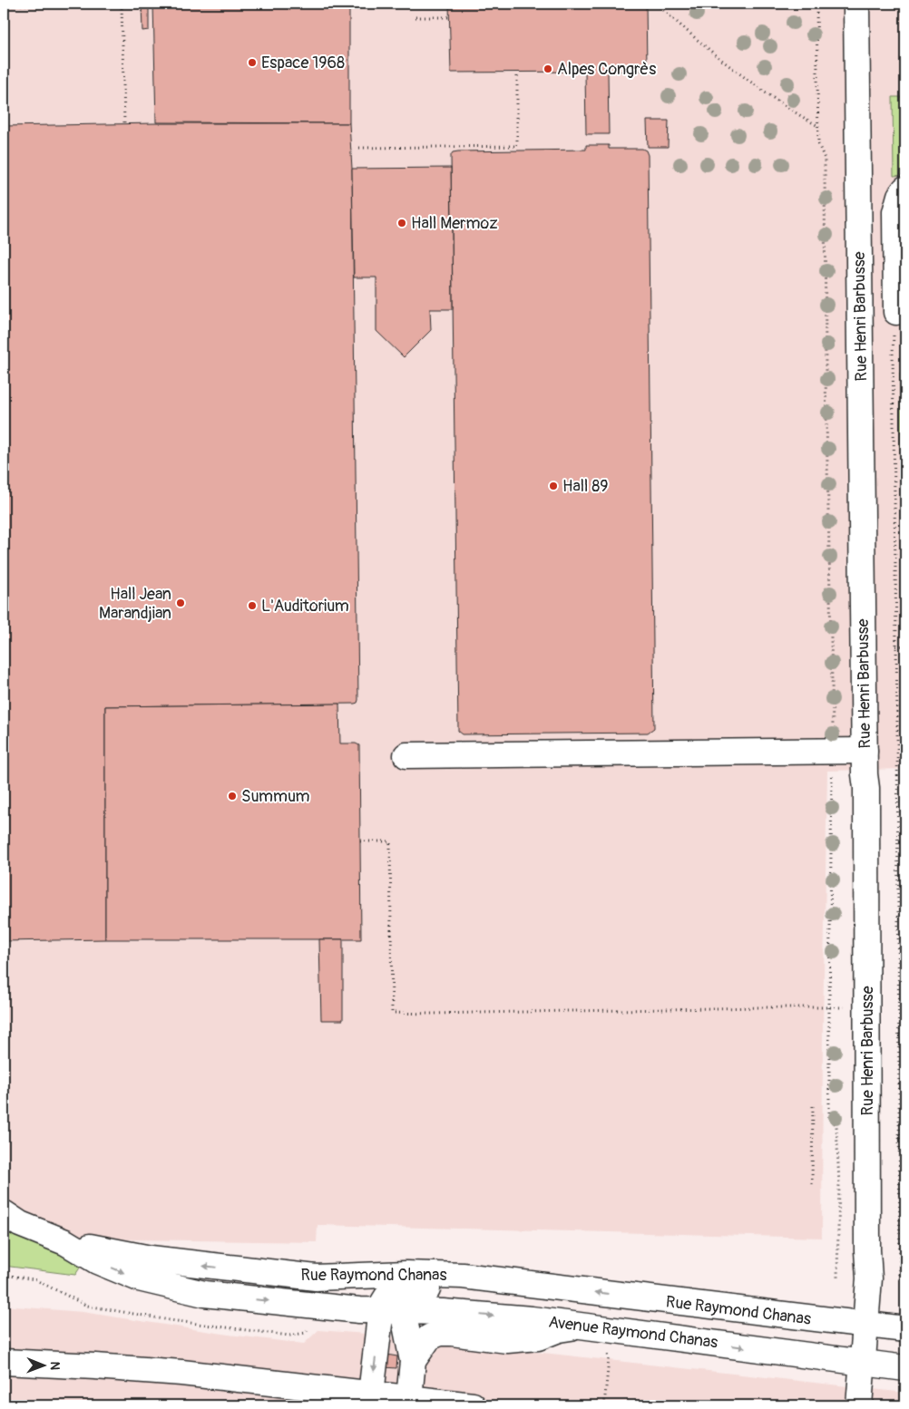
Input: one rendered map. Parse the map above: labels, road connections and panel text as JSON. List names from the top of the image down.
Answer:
{
  "streets": {
    "street": ["Rue Henri Barbusse", "Rue Raymond Chanas", "Avenue Raymond Chanas"]
  },
  "crossings": [
    ["Rue Henri Barbusse", "Rue Raymond Chanas"],
    ["Rue Henri Barbusse", "Avenue Raymond Chanas"],
    ["Rue Raymond Chanas", "Avenue Raymond Chanas"]
  ],
  "places": [
    "Espace 1968",
    "Alpes Congrès",
    "Hall Mermoz",
    "Hall 89",
    "Hall Jean Marandjian",
    "L'Auditorium",
    "Summum"
  ],
  "north": "right"
}
